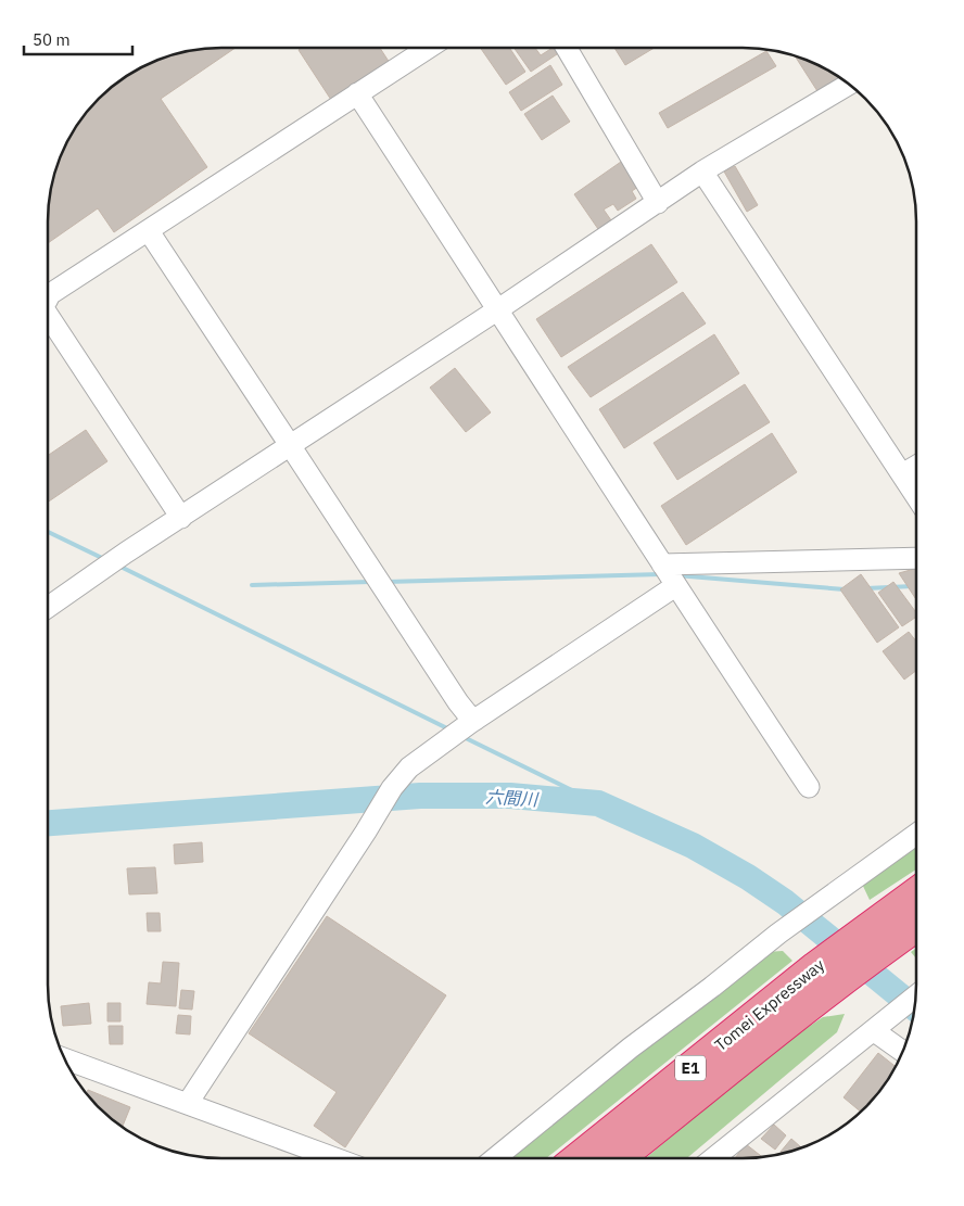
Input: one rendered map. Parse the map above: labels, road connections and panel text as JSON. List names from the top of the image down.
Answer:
{
  "streets": {
    "highway": ["Tomei Expressway", "E1"]
  },
  "water": ["六間川"],
  "scale_bar": "50 m"
}
